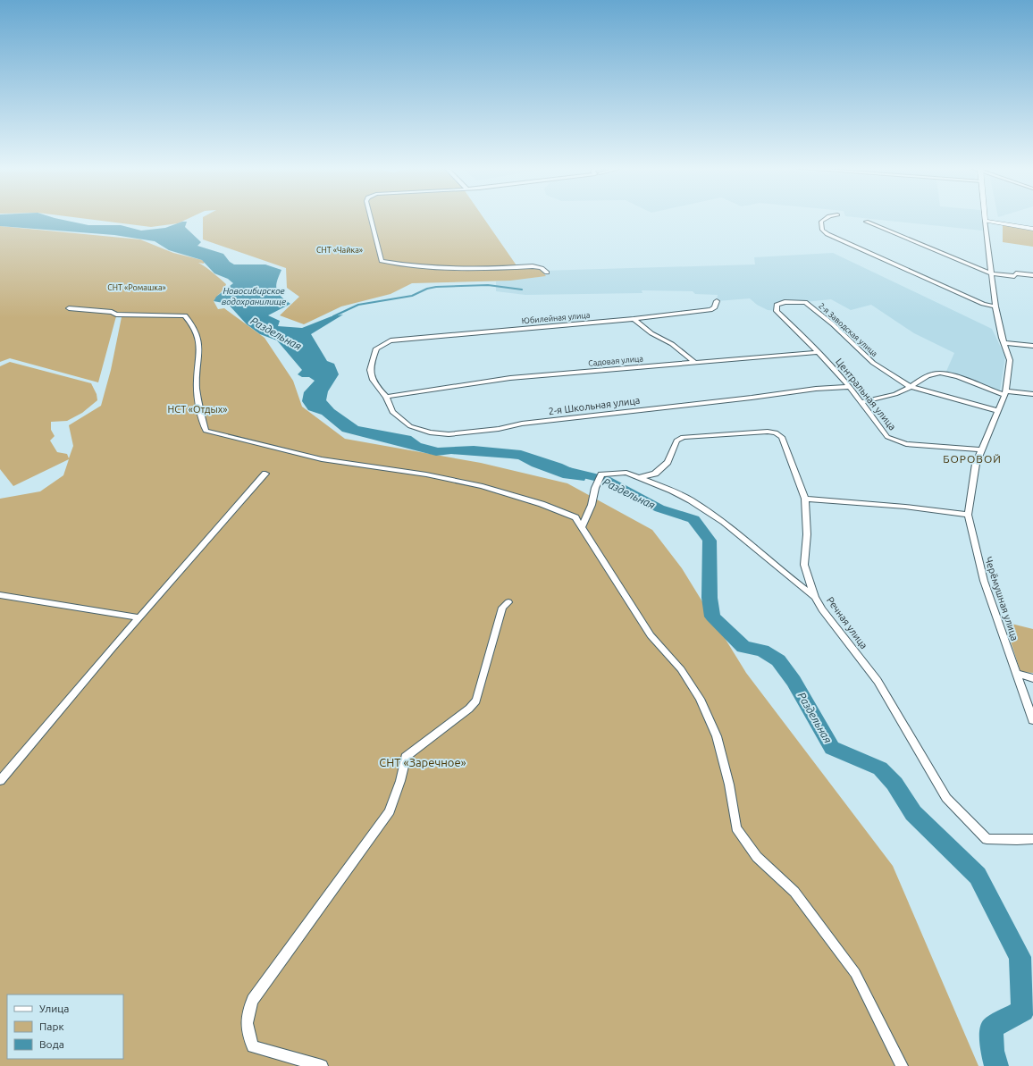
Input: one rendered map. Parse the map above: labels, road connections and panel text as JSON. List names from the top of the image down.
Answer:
{
  "streets": {
    "street": [
      "Юбилейная улица",
      "2-я Заводская улица",
      "Садовая улица",
      "Центральная улица",
      "2-я Школьная улица",
      "Черёмушная улица",
      "Речная улица"
    ]
  },
  "crossings": [
    ["Юбилейная улица", "2-я Школьная улица"],
    ["2-я Заводская улица", "Центральная улица"],
    ["Садовая улица", "Центральная улица"],
    ["Садовая улица", "2-я Школьная улица"],
    ["Центральная улица", "2-я Школьная улица"],
    ["Центральная улица", "Черёмушная улица"]
  ],
  "districts": ["БОРОВОЙ"],
  "water": ["Новосибирское водохранилище", "Раздельная"],
  "parks": [
    "СНТ «Чайка»",
    "СНТ «Ромашка»",
    "НСТ «Отдых»",
    "СНТ «Заречное»"
  ],
  "legend": ["Улица", "Парк", "Вода"]
}
